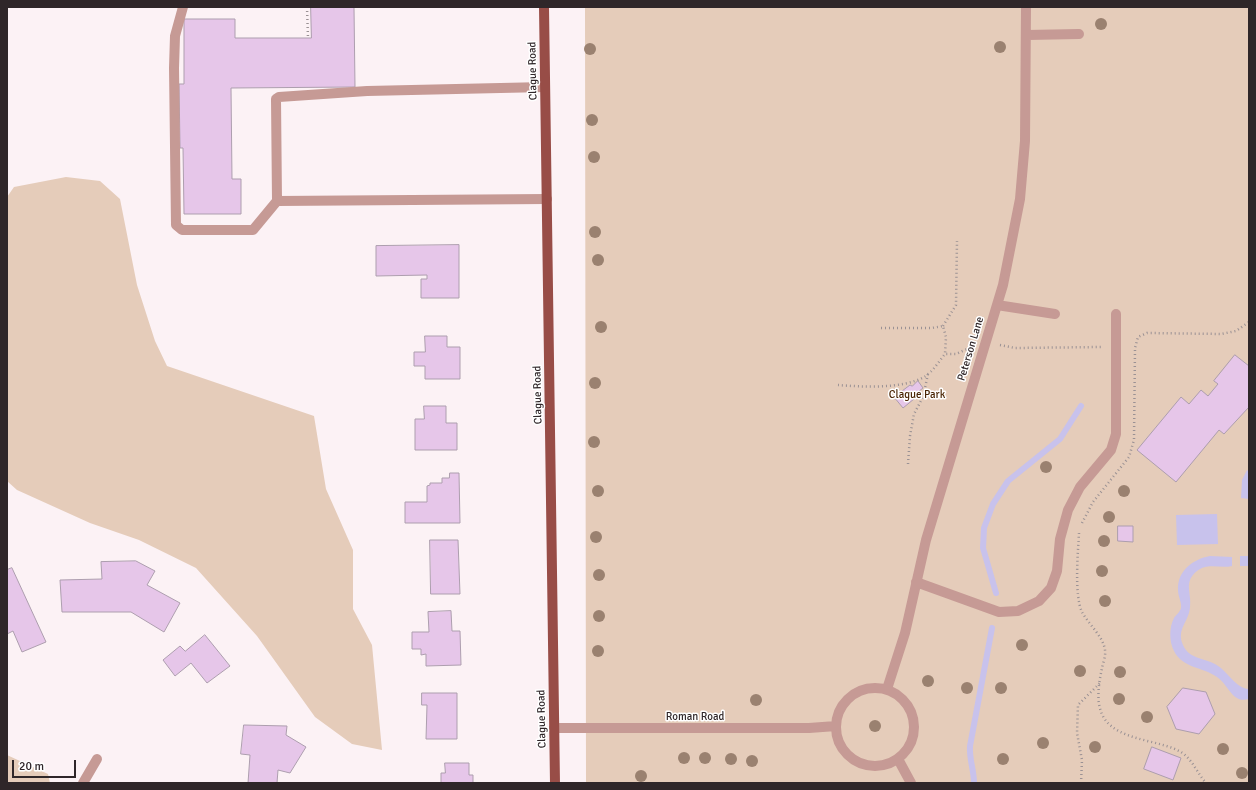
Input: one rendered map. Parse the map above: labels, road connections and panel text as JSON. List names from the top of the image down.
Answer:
{
  "streets": {
    "main road": ["Clague Road"],
    "street": ["Peterson Lane", "Roman Road"]
  },
  "crossings": [
    ["Clague Road", "Roman Road"],
    ["Peterson Lane", "Roman Road"]
  ],
  "parks": ["Clague Park"],
  "scale_bar": "20 m"
}
